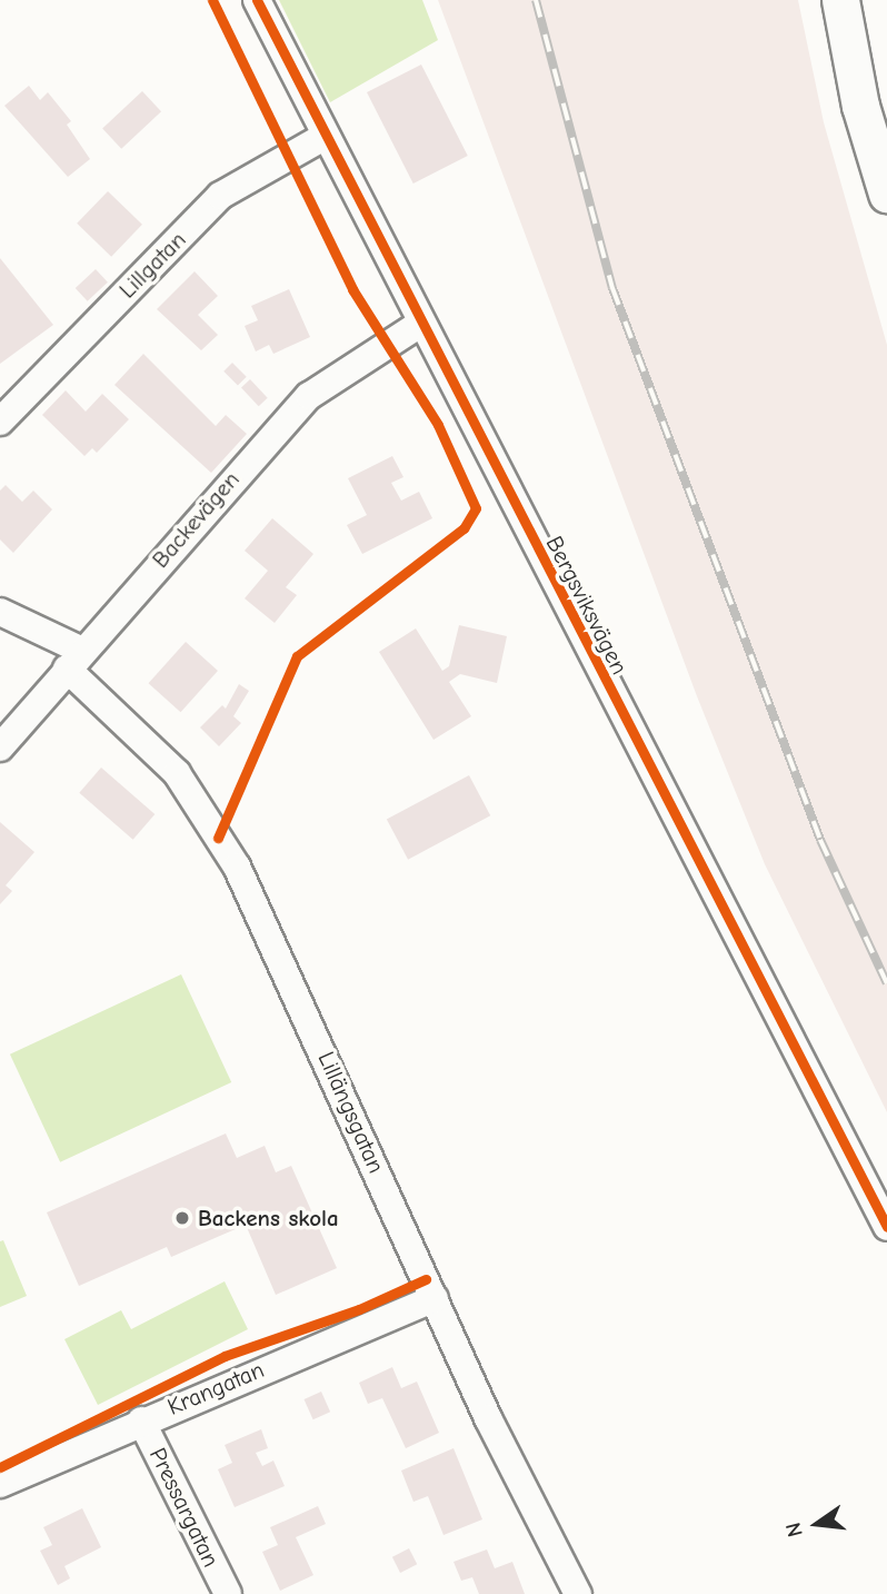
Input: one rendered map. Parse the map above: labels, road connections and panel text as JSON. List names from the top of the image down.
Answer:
{
  "streets": {
    "street": [
      "Lillgatan",
      "Backevägen",
      "Bergsviksvägen",
      "Lillängsgatan",
      "Krangatan",
      "Pressargatan"
    ]
  },
  "crossings": [
    ["Lillgatan", "Bergsviksvägen"],
    ["Backevägen", "Bergsviksvägen"],
    ["Backevägen", "Lillängsgatan"],
    ["Lillängsgatan", "Krangatan"],
    ["Krangatan", "Pressargatan"]
  ],
  "places": ["Backens skola"],
  "north": "left"
}
